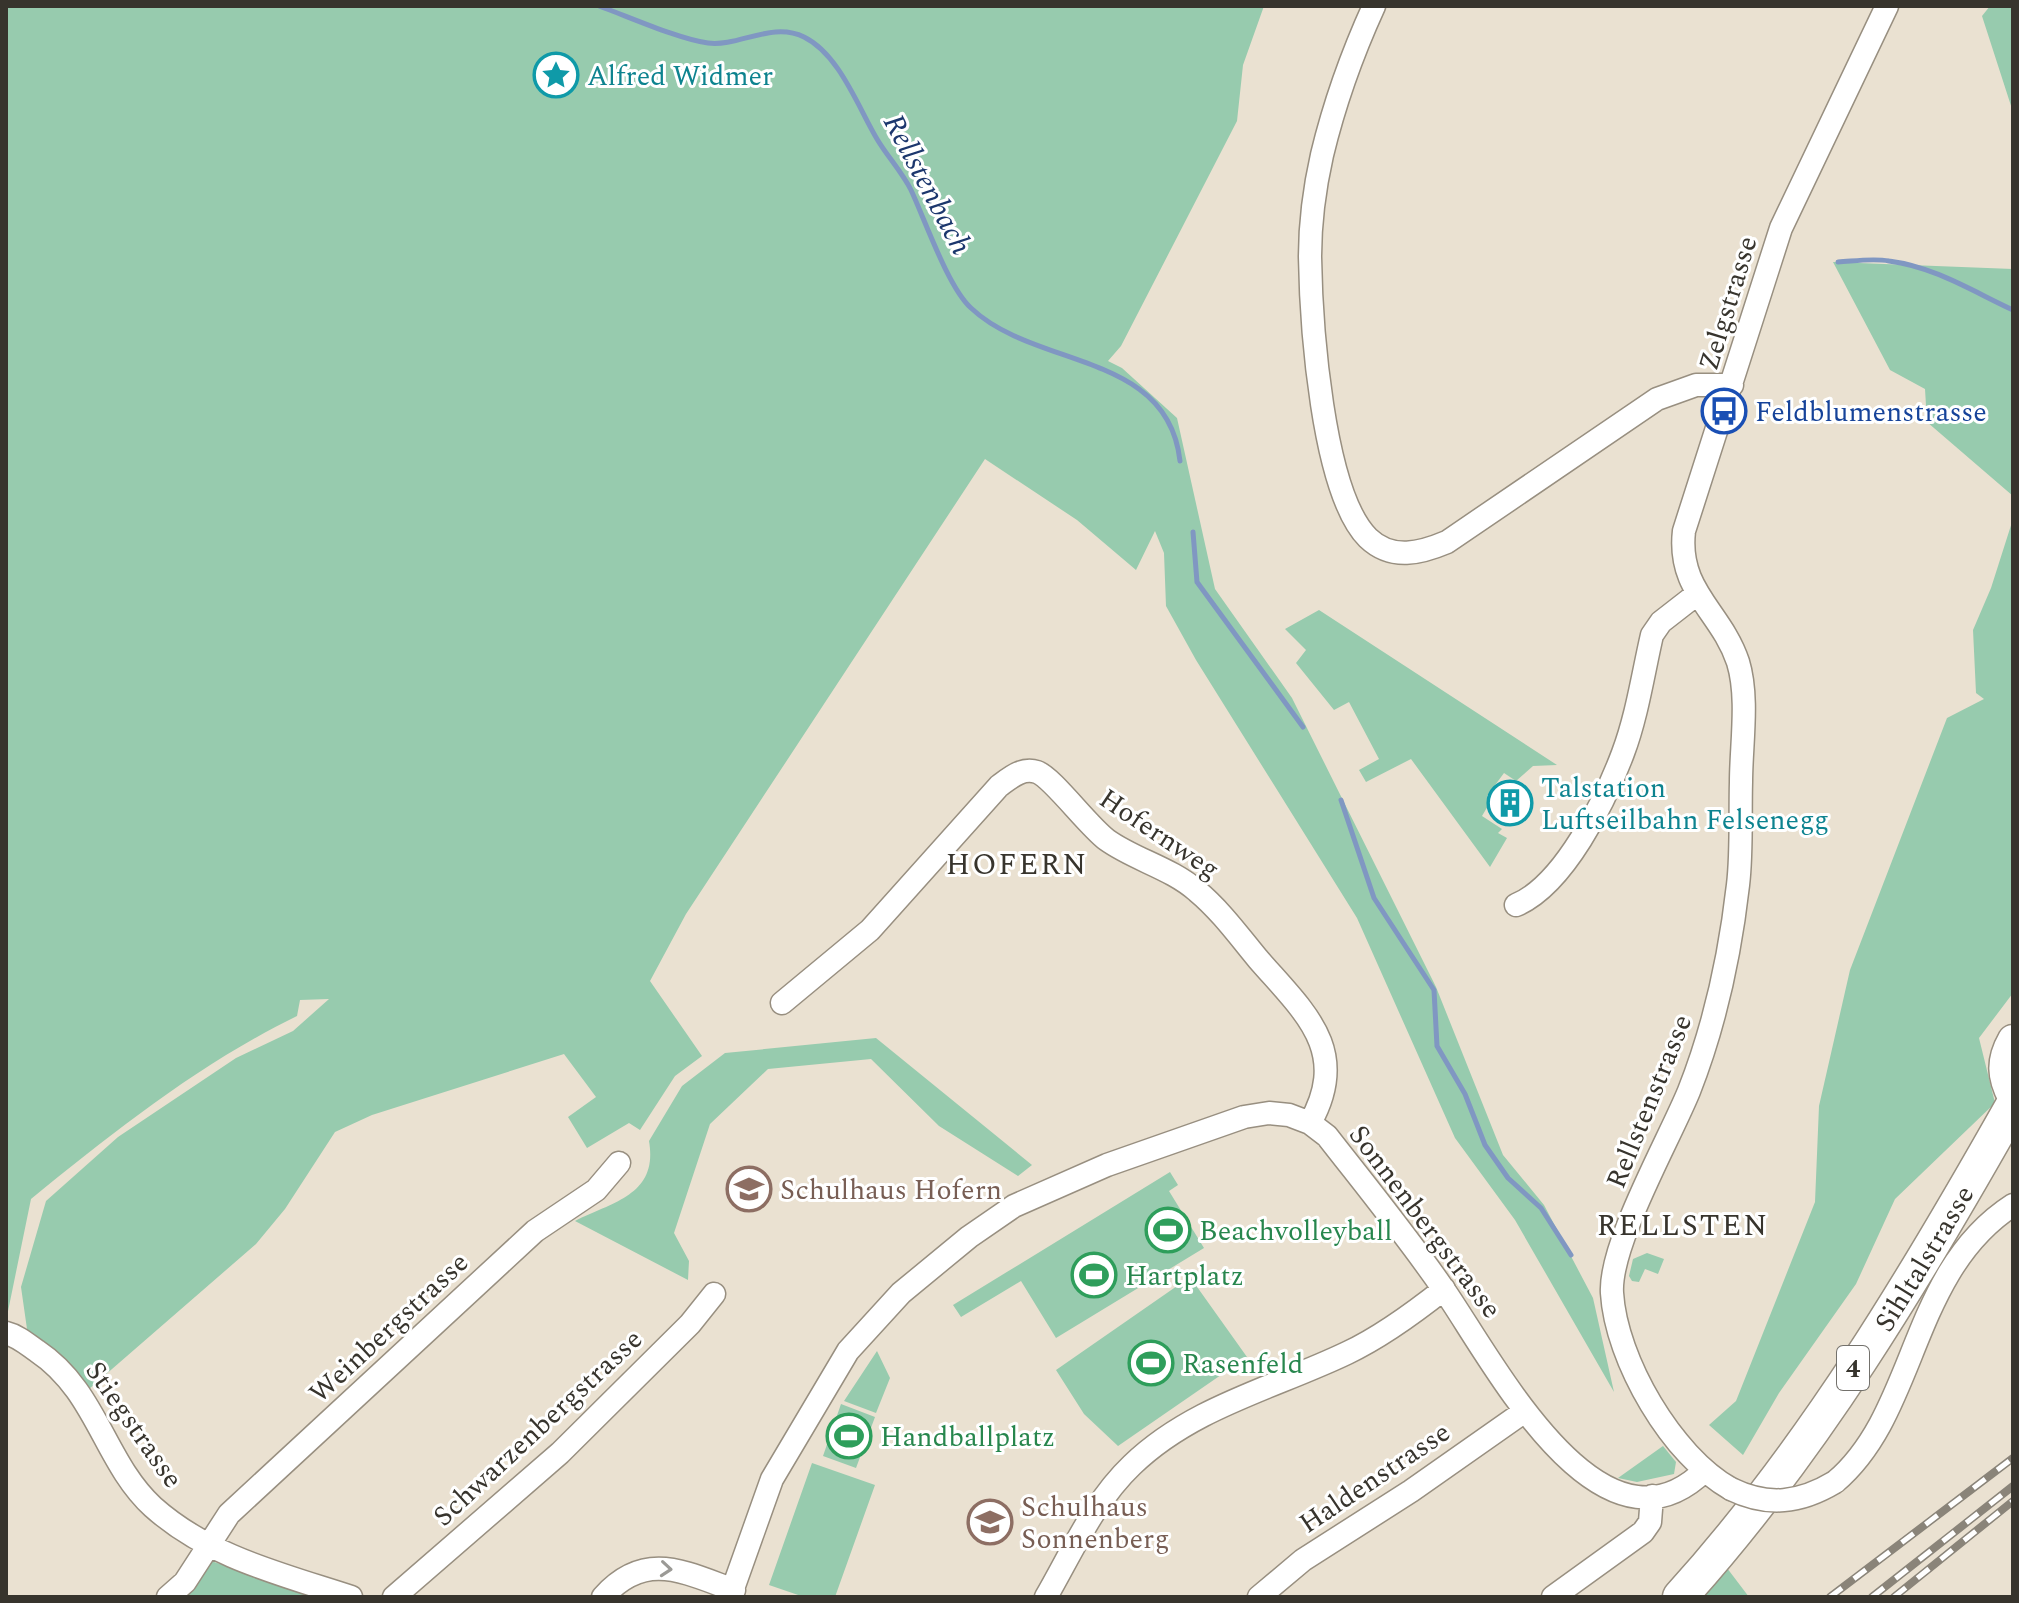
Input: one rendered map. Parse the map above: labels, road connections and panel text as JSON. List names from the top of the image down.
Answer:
{
  "streets": {
    "main road": ["Sihltalstrasse", "4"],
    "street": [
      "Zelgstrasse",
      "Hofernweg",
      "Rellstenstrasse",
      "Sonnenbergstrasse",
      "Weinbergstrasse",
      "Stiegstrasse",
      "Schwarzenbergstrasse",
      "Haldenstrasse"
    ]
  },
  "crossings": [
    ["Zelgstrasse", "Rellstenstrasse"],
    ["Hofernweg", "Sonnenbergstrasse"],
    ["Sonnenbergstrasse", "Haldenstrasse"],
    ["Weinbergstrasse", "Stiegstrasse"]
  ],
  "districts": ["HOFERN", "RELLSTEN"],
  "water": ["Rellstenbach"],
  "places": {
    "place": ["Alfred Widmer"],
    "bus stop": ["Feldblumenstrasse"],
    "building": ["Talstation Luftseilbahn Felsenegg"],
    "school or university": ["Schulhaus Hofern", "Schulhaus Sonnenberg"],
    "sports": [
      "Beachvolleyball",
      "Hartplatz",
      "Rasenfeld",
      "Handballplatz"
    ]
  }
}
